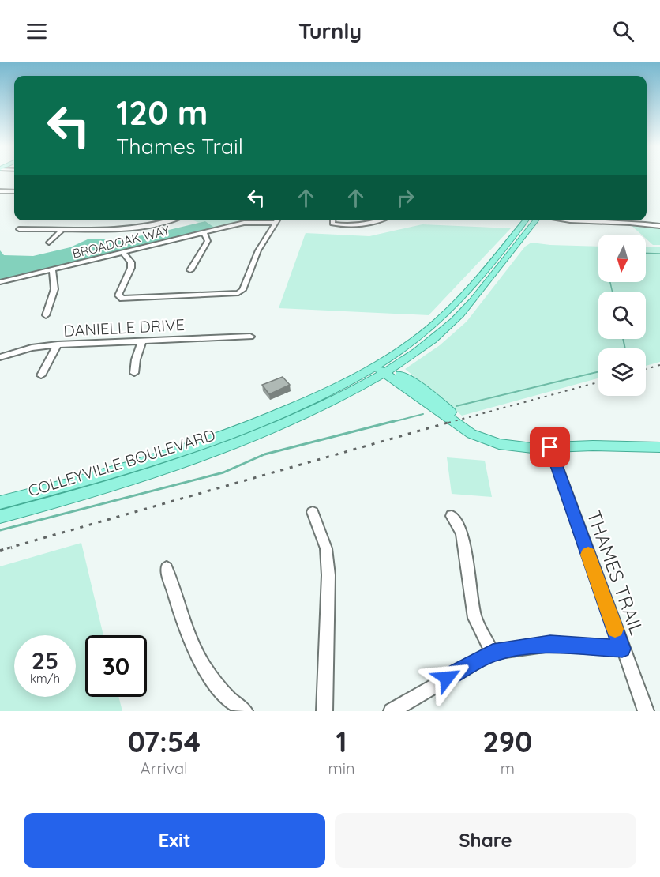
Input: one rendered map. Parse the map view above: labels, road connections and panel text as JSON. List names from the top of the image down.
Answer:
{
  "streets": {
    "main road": ["COLLEYVILLE BOULEVARD"],
    "street": ["BROADOAK WAY", "DANIELLE DRIVE", "THAMES TRAIL"]
  },
  "north": "bottom",
  "page": {
    "header": "Turnly",
    "turn": ["120 m", "Thames Trail"],
    "speed": "25 km/h",
    "limit": "30",
    "eta": [
      "07:54",
      "Arrival",
      "1",
      "min",
      "290",
      "m"
    ],
    "buttons": ["Exit", "Share"]
  }
}
